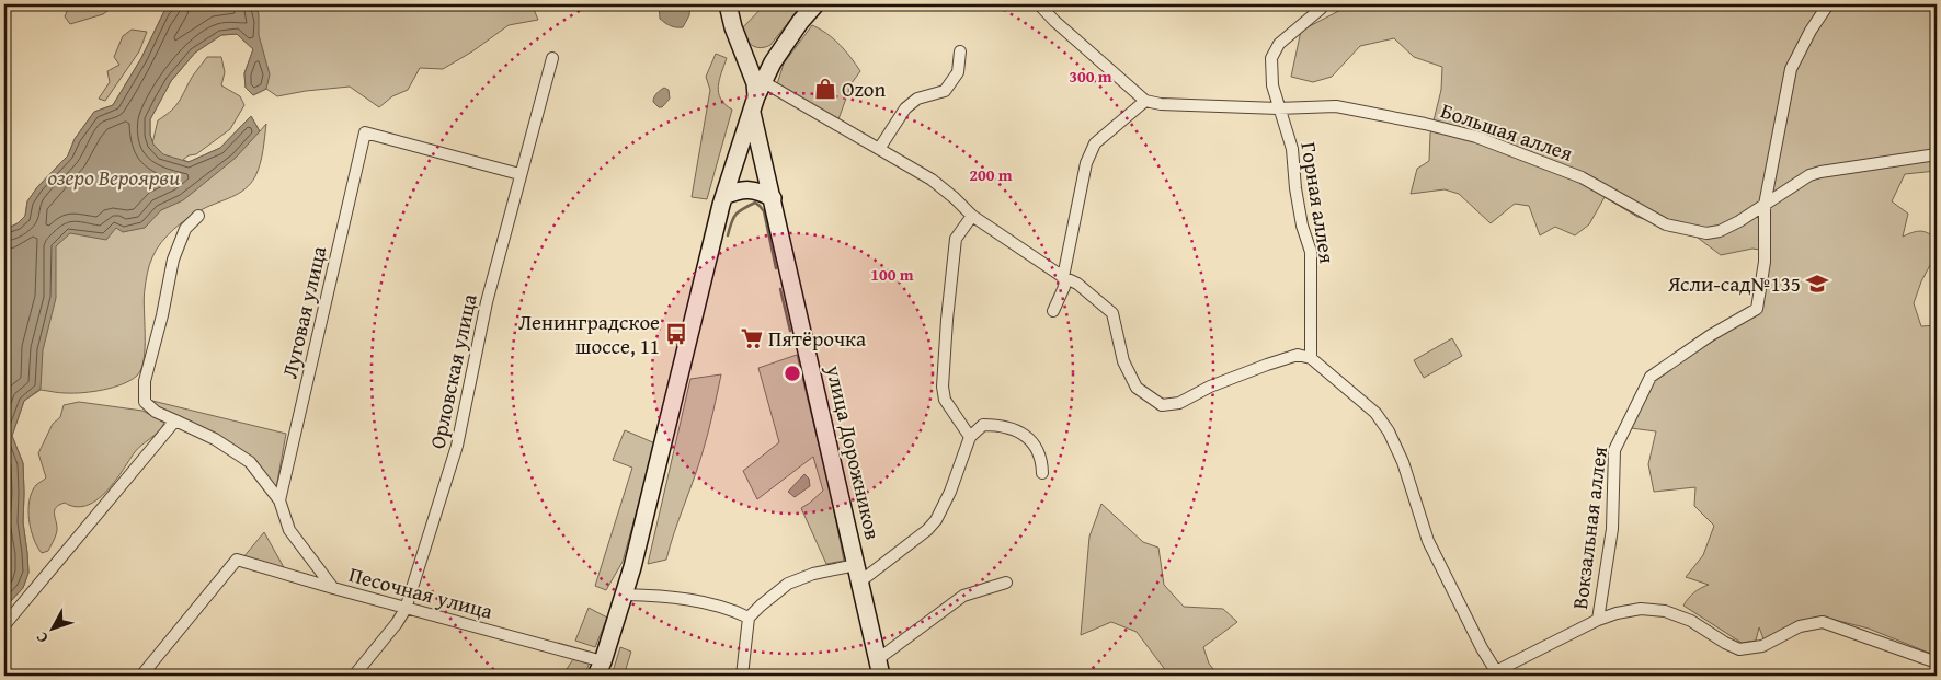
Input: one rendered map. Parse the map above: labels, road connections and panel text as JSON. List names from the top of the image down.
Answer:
{
  "streets": {
    "main road": ["улица Дорожников"],
    "street": [
      "Большая аллея",
      "Горная аллея",
      "Луговая улица",
      "Орловская улица",
      "Вокзальная аллея",
      "Песочная улица"
    ]
  },
  "crossings": [
    ["Большая аллея", "Горная аллея"],
    ["Большая аллея", "Вокзальная аллея"],
    ["Луговая улица", "Орловская улица"],
    ["Луговая улица", "Песочная улица"],
    ["Орловская улица", "Песочная улица"]
  ],
  "water": ["озеро Вероярви"],
  "places": {
    "shop": ["Ozon"],
    "school or university": ["Ясли-сад№135"],
    "bus stop": ["Ленинградское шоссе, 11"],
    "supermarket": ["Пятёрочка"]
  },
  "north": "bottom left",
  "rings": ["300 m", "200 m", "100 m"]
}
